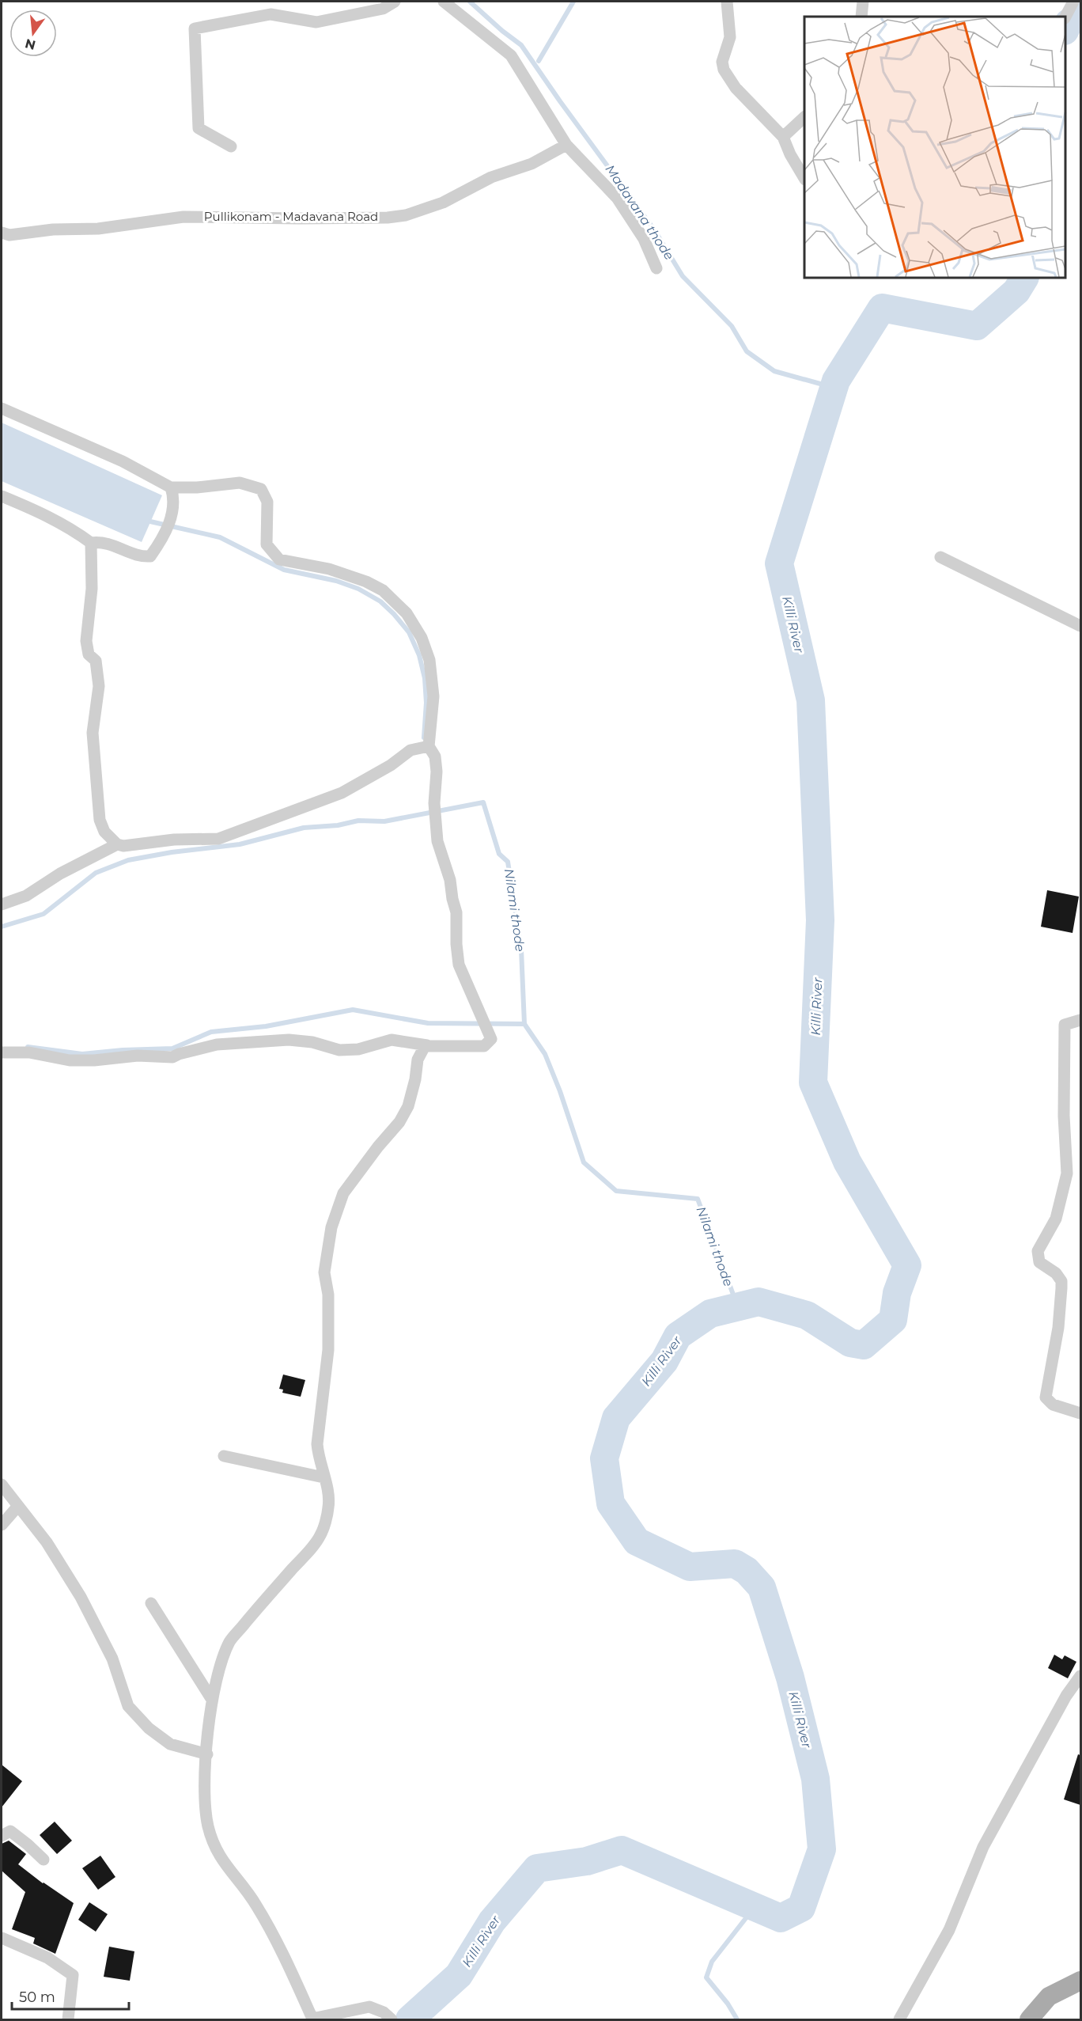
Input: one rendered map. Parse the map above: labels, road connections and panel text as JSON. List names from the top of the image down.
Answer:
{
  "streets": {
    "street": ["Pullikonam - Madavana Road"]
  },
  "water": ["Madavana thode", "Killi River", "Nilami thode"],
  "scale_bar": "50 m",
  "north": "bottom"
}
